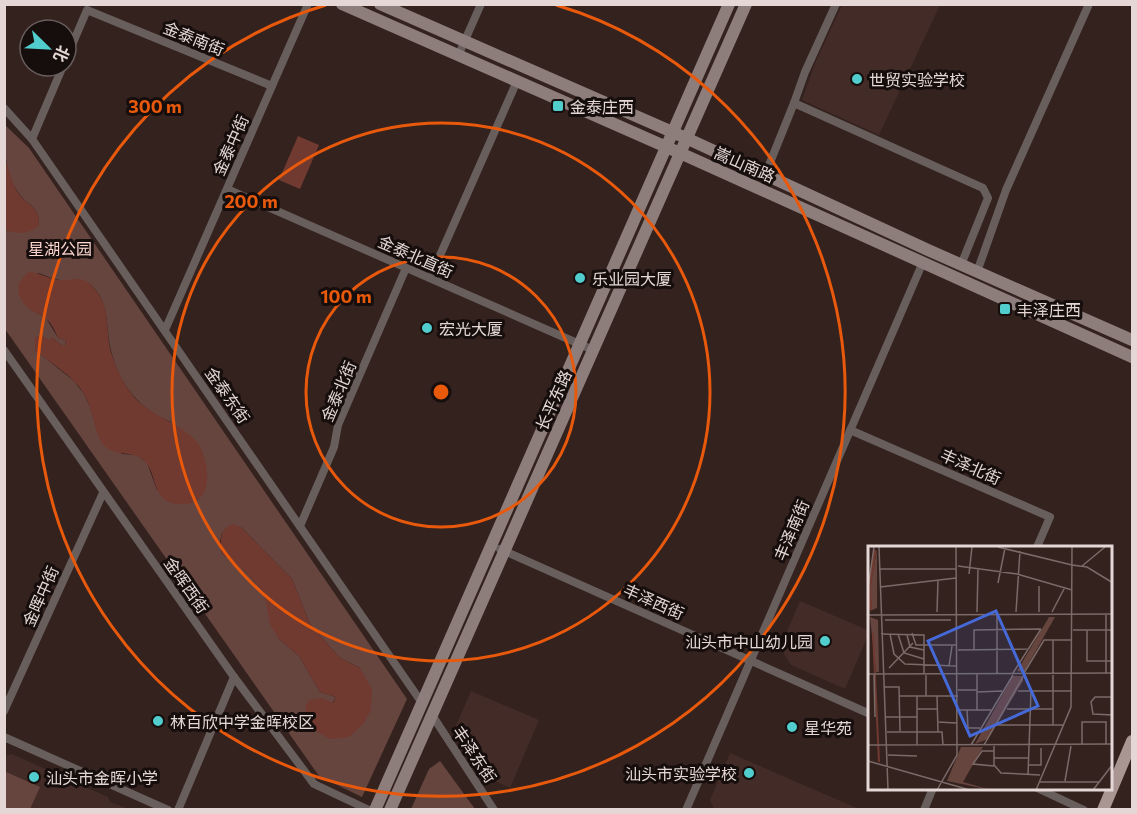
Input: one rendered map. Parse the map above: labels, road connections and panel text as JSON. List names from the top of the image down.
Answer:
{
  "streets": {
    "street": [
      "金泰南街",
      "金泰中街",
      "嵩山南路",
      "金泰北直街",
      "金泰北街",
      "金泰东街",
      "长平东路",
      "丰泽北街",
      "丰泽南街",
      "金晖西街",
      "金晖中街",
      "丰泽西街",
      "丰泽东街"
    ]
  },
  "crossings": [
    ["金泰南街", "金泰中街"],
    ["金泰中街", "金泰北直街"],
    ["金泰中街", "金泰东街"],
    ["嵩山南路", "长平东路"],
    ["嵩山南路", "丰泽南街"],
    ["金泰北直街", "金泰北街"],
    ["金泰北直街", "长平东路"],
    ["金泰北街", "金泰东街"],
    ["金泰东街", "长平东路"],
    ["长平东路", "丰泽西街"],
    ["长平东路", "丰泽东街"],
    ["丰泽北街", "丰泽南街"],
    ["丰泽南街", "丰泽西街"],
    ["金晖西街", "金晖中街"]
  ],
  "parks": ["星湖公园"],
  "places": {
    "other": [
      "世贸实验学校",
      "乐业园大厦",
      "宏光大厦",
      "汕头市中山幼儿园",
      "林百欣中学金晖校区",
      "星华苑",
      "汕头市实验学校",
      "汕头市金晖小学"
    ],
    "transit": ["金泰庄西", "丰泽庄西"]
  },
  "north": "bottom right",
  "rings": ["300 m", "200 m", "100 m"]
}
